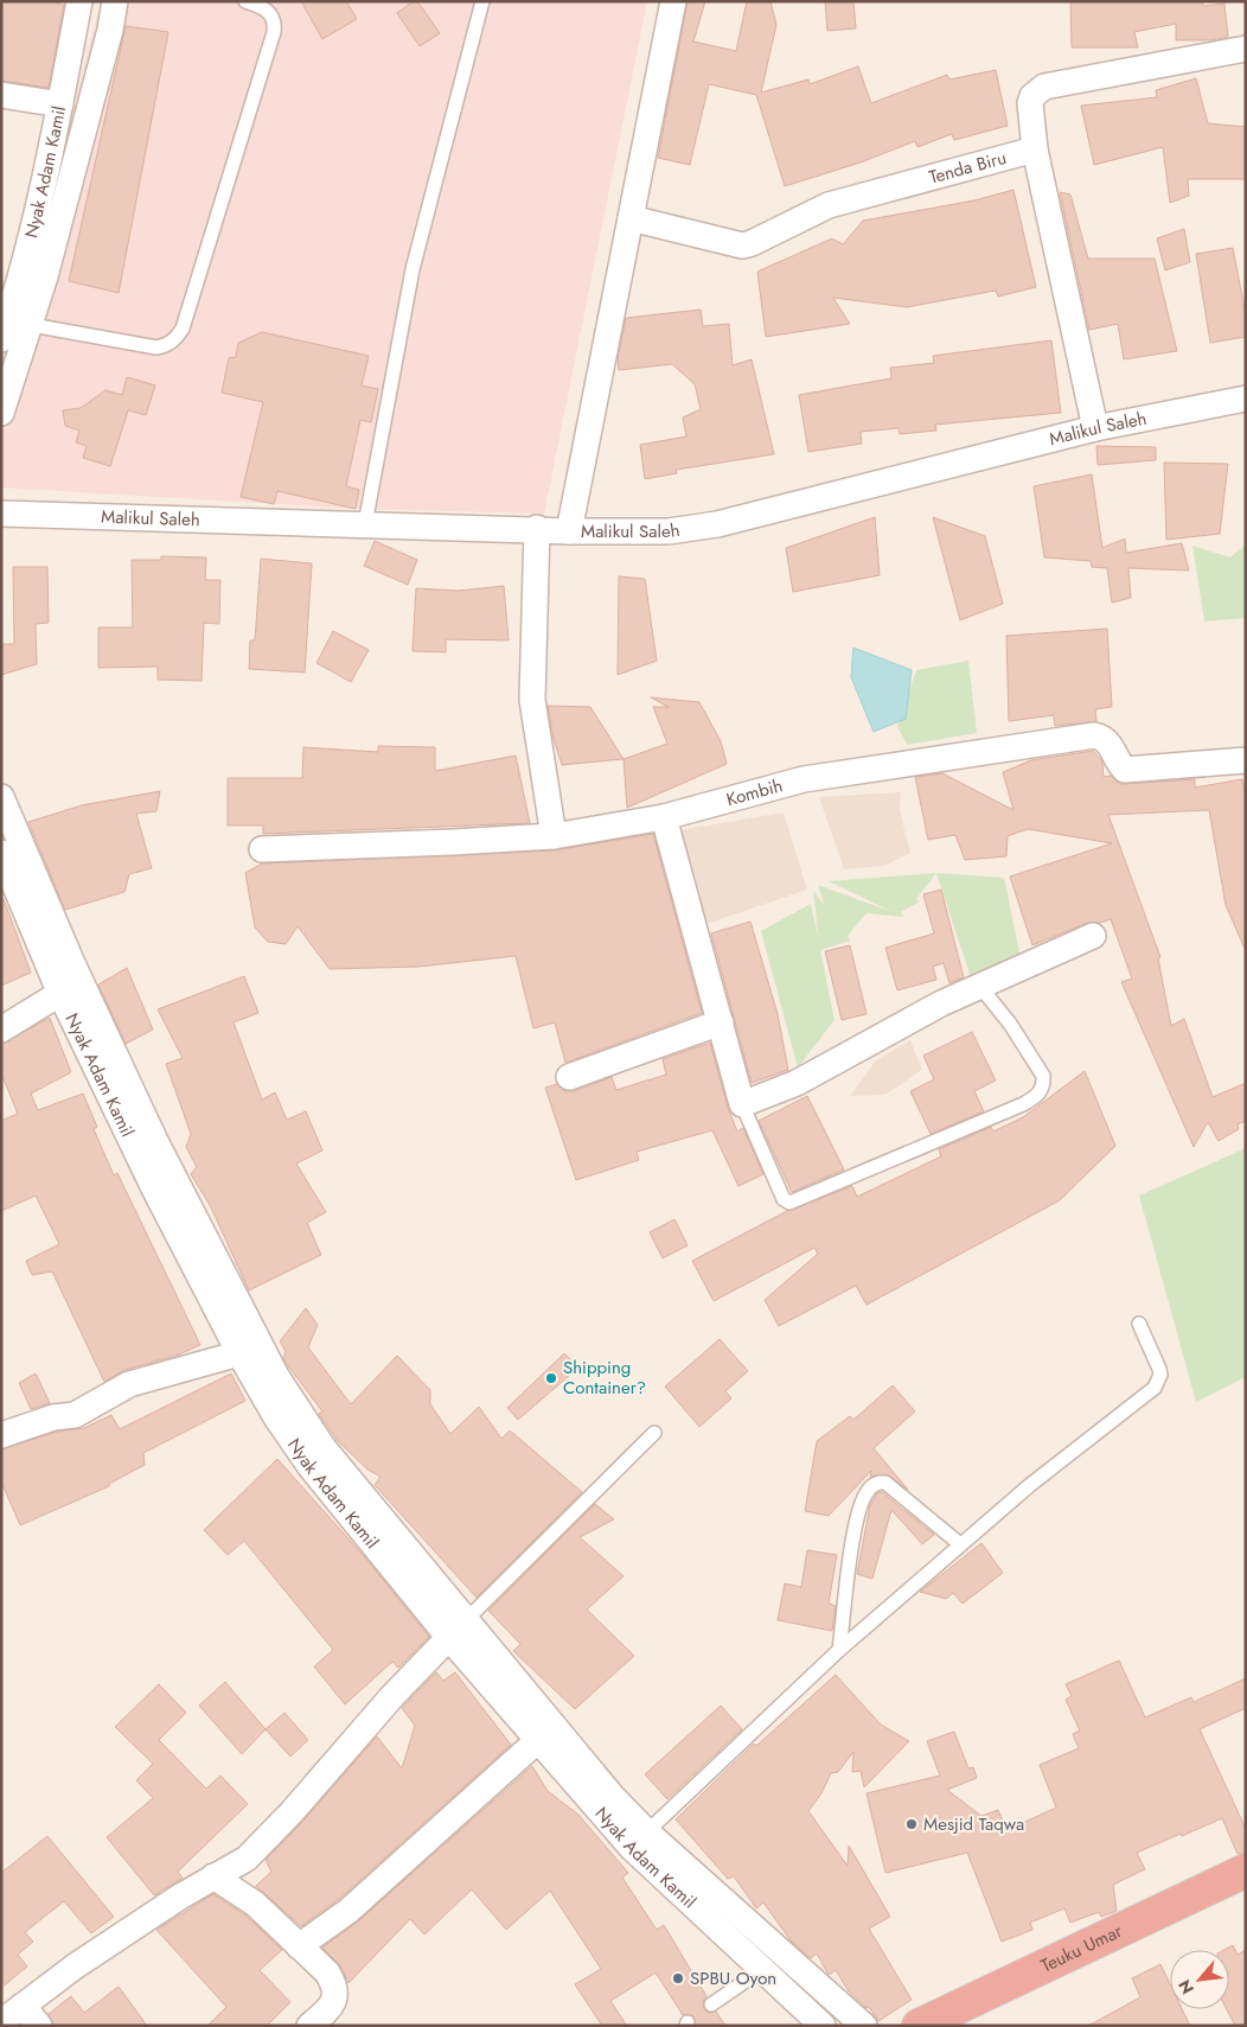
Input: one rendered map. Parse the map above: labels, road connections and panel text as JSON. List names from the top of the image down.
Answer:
{
  "streets": {
    "highway": ["Teuku Umar"],
    "street": [
      "Tenda Biru",
      "Nyak Adam Kamil",
      "Malikul Saleh",
      "Kombih"
    ]
  },
  "places": ["Shipping Container?", "Mesjid Taqwa", "SPBU Oyon"],
  "north": "bottom left"
}
